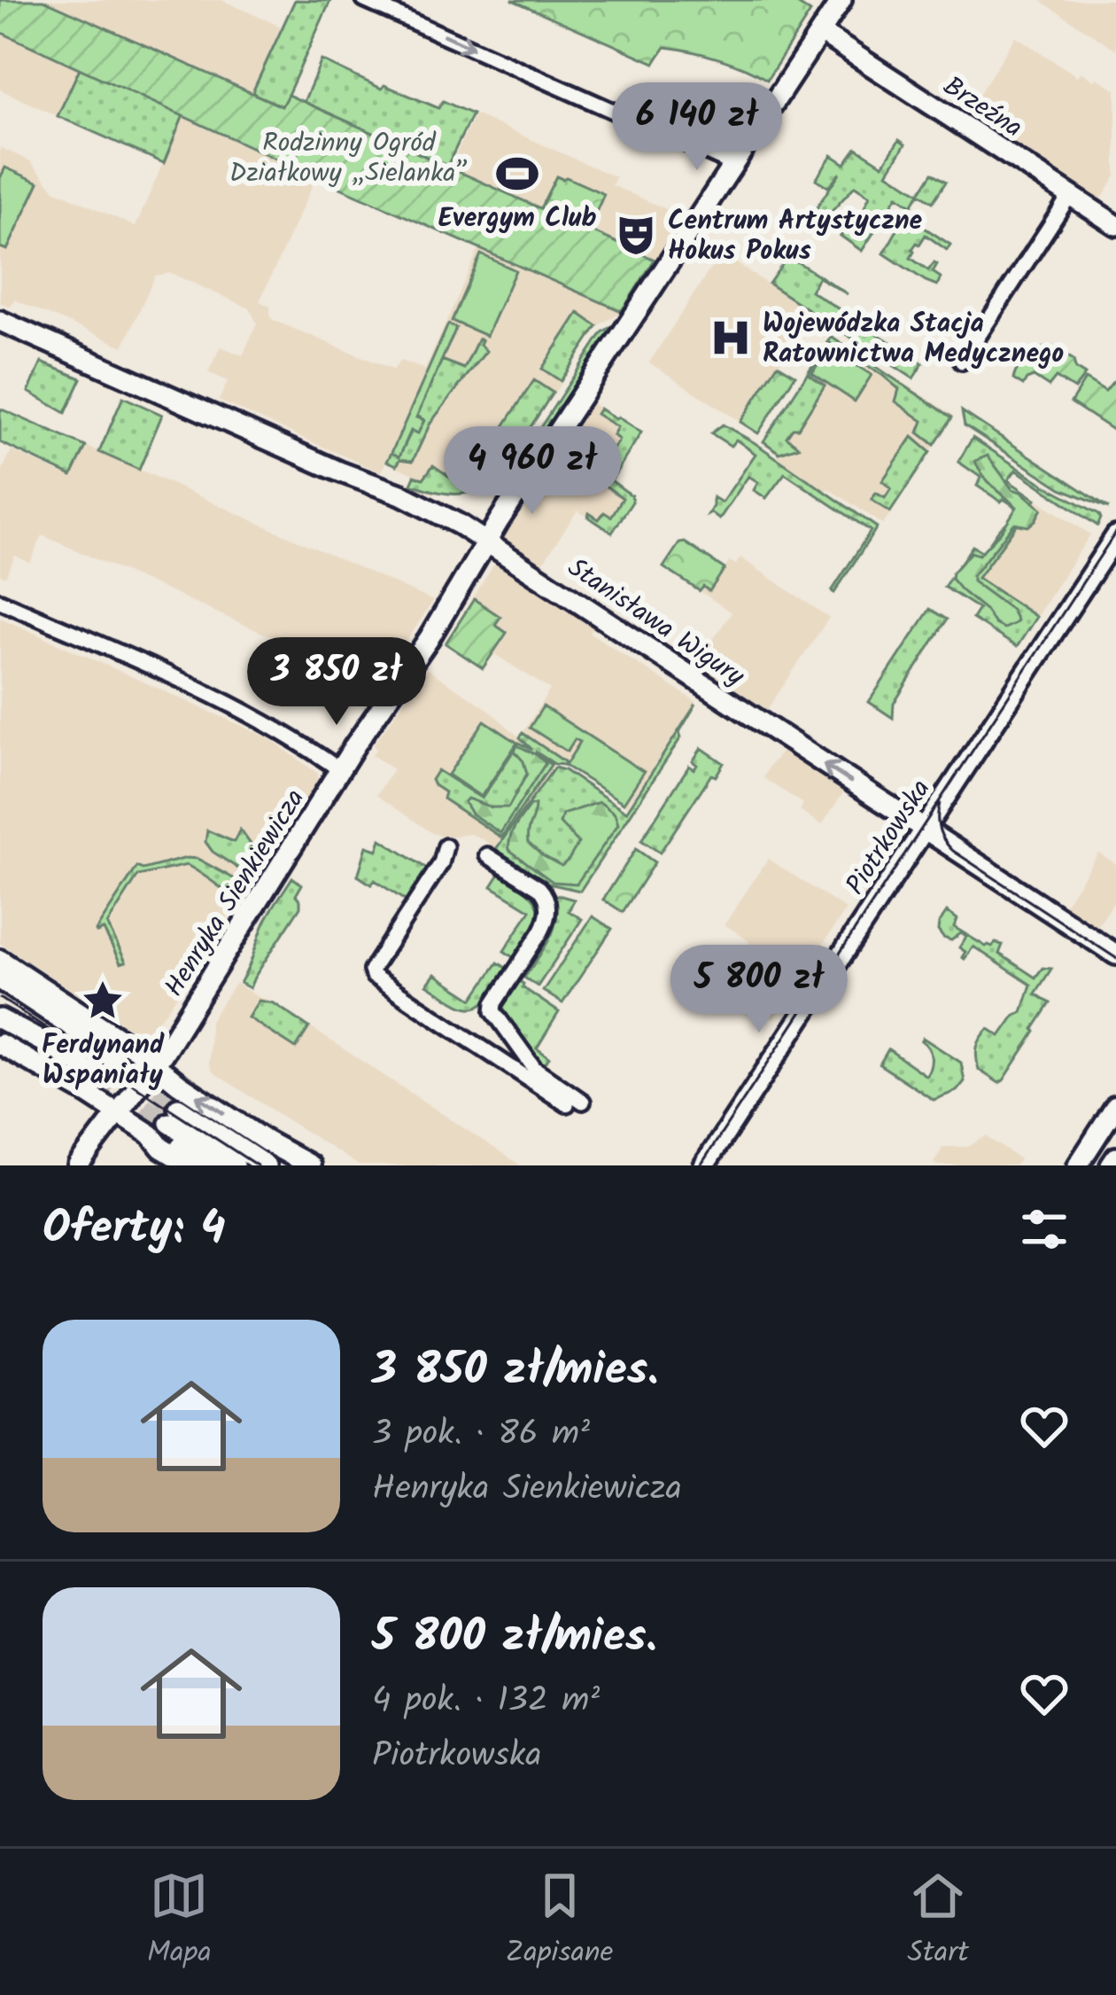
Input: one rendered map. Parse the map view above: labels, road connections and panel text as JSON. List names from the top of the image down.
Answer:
{
  "streets": {
    "street": [
      "Brzeźna",
      "Stanisława Wigury",
      "Piotrkowska",
      "Henryka Sienkiewicza"
    ]
  },
  "crossings": [
    ["Brzeźna", "Henryka Sienkiewicza"],
    ["Stanisława Wigury", "Piotrkowska"],
    ["Stanisława Wigury", "Henryka Sienkiewicza"]
  ],
  "one_way": ["Stanisława Wigury"],
  "parks": ["Rodzinny Ogród Działkowy „Sielanka”"],
  "places": {
    "sports": ["Evergym Club"],
    "theatre": ["Centrum Artystyczne Hokus Pokus"],
    "hospital": ["Wojewódzka Stacja Ratownictwa Medycznego"],
    "place": ["Ferdynand Wspaniały"]
  },
  "page": {
    "price": [
      "6 140 zł",
      "4 960 zł",
      "3 850 zł",
      "5 800 zł"
    ],
    "heading": "Oferty: 4",
    "list": [
      {
        "name": "3 850 zł/mies.",
        "note": "3 pok. · 86 m² · Henryka Sienkiewicza"
      },
      {
        "name": "5 800 zł/mies.",
        "note": "4 pok. · 132 m² · Piotrkowska"
      }
    ],
    "tabs": ["Mapa", "Zapisane", "Start"]
  }
}
